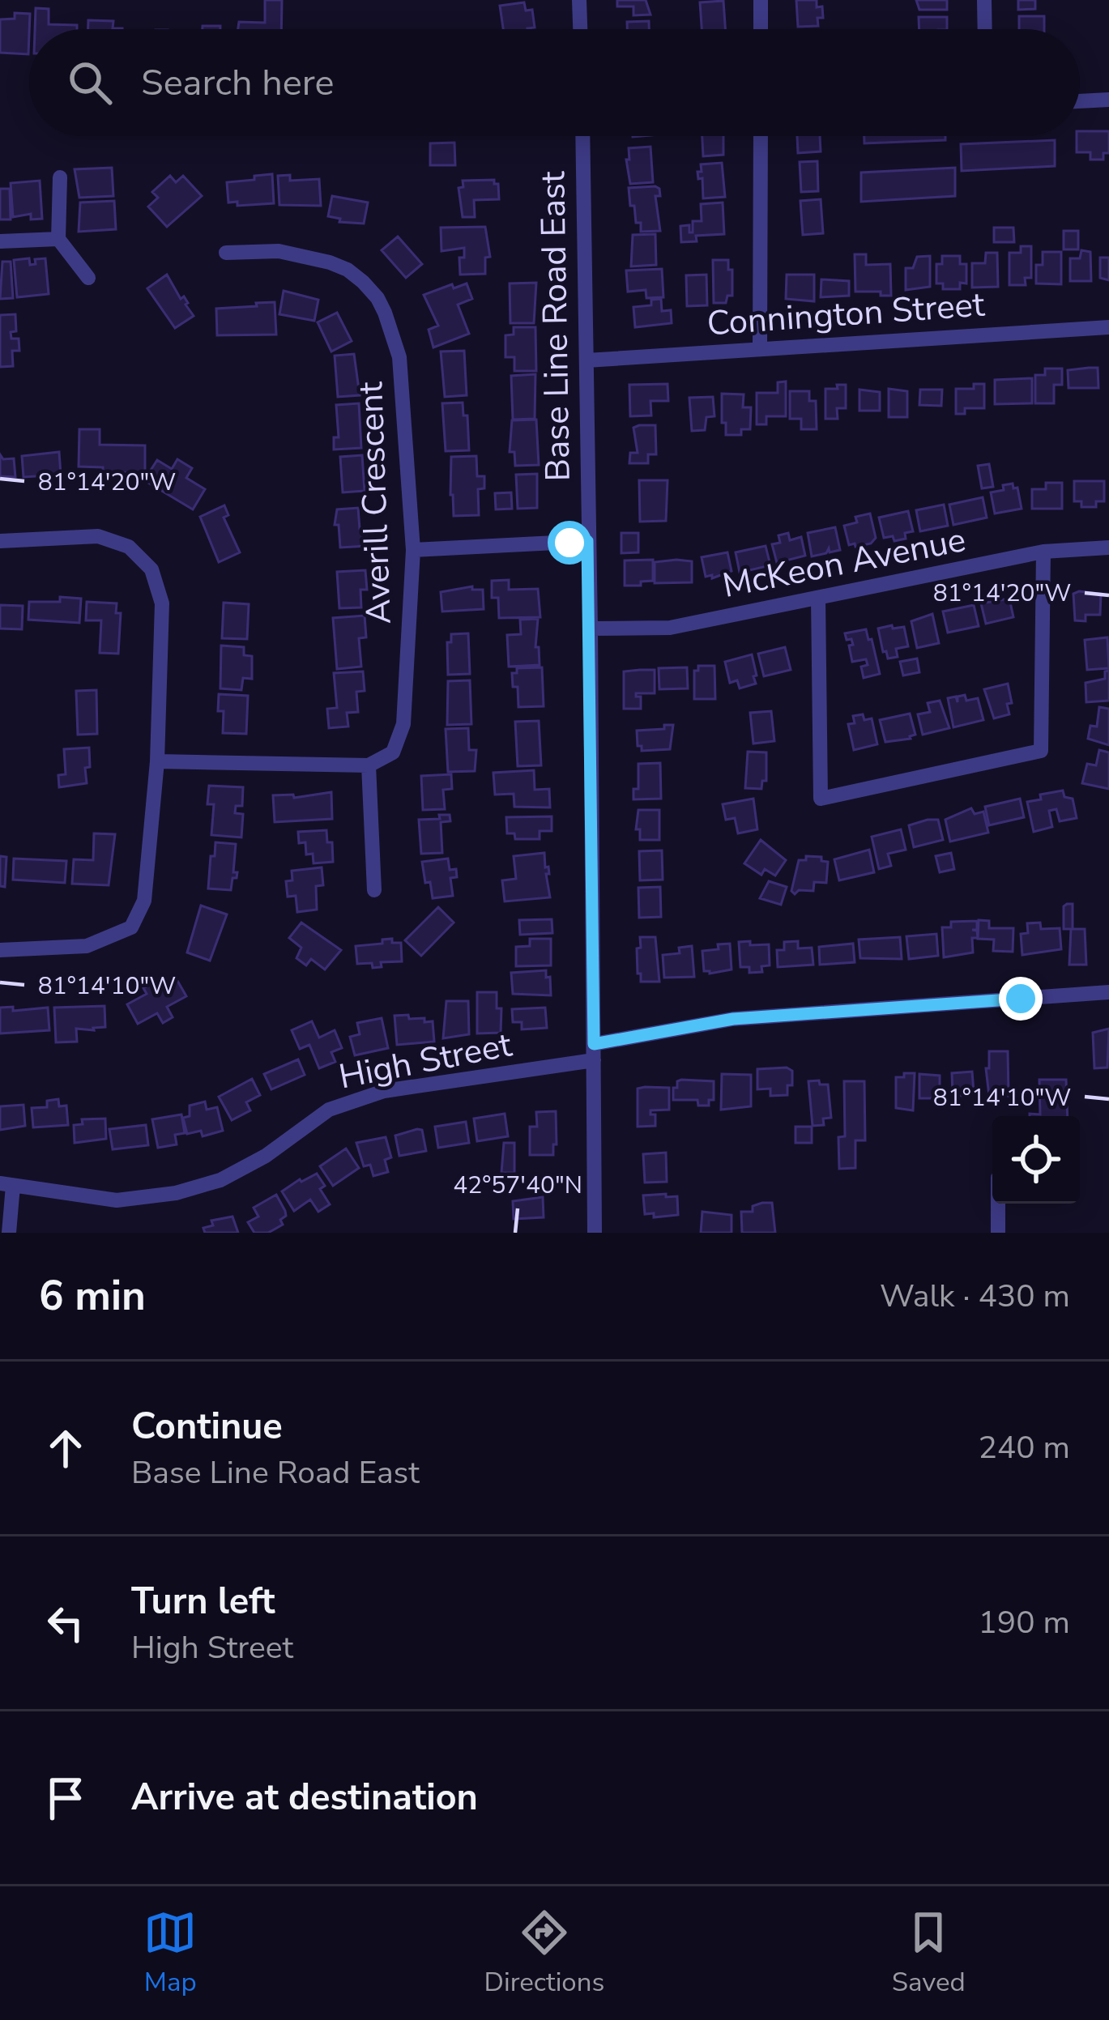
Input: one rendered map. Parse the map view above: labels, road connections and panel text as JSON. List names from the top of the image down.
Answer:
{
  "streets": {
    "street": [
      "Connington Street",
      "Base Line Road East",
      "Averill Crescent",
      "McKeon Avenue",
      "High Street"
    ]
  },
  "crossings": [
    ["Connington Street", "Base Line Road East"],
    ["Base Line Road East", "McKeon Avenue"],
    ["Base Line Road East", "High Street"]
  ],
  "page": {
    "search": "Search here",
    "heading": ["6 min", "Walk · 430 m"],
    "list": [
      ["Continue", "Base Line Road East", "240 m"],
      ["Turn left", "High Street", "190 m"],
      "Arrive at destination"
    ],
    "nav": ["Map", "Directions", "Saved"]
  },
  "coordinates": ["81°14'20\"W", "81°14'10\"W", "42°57'40\"N"]
}
